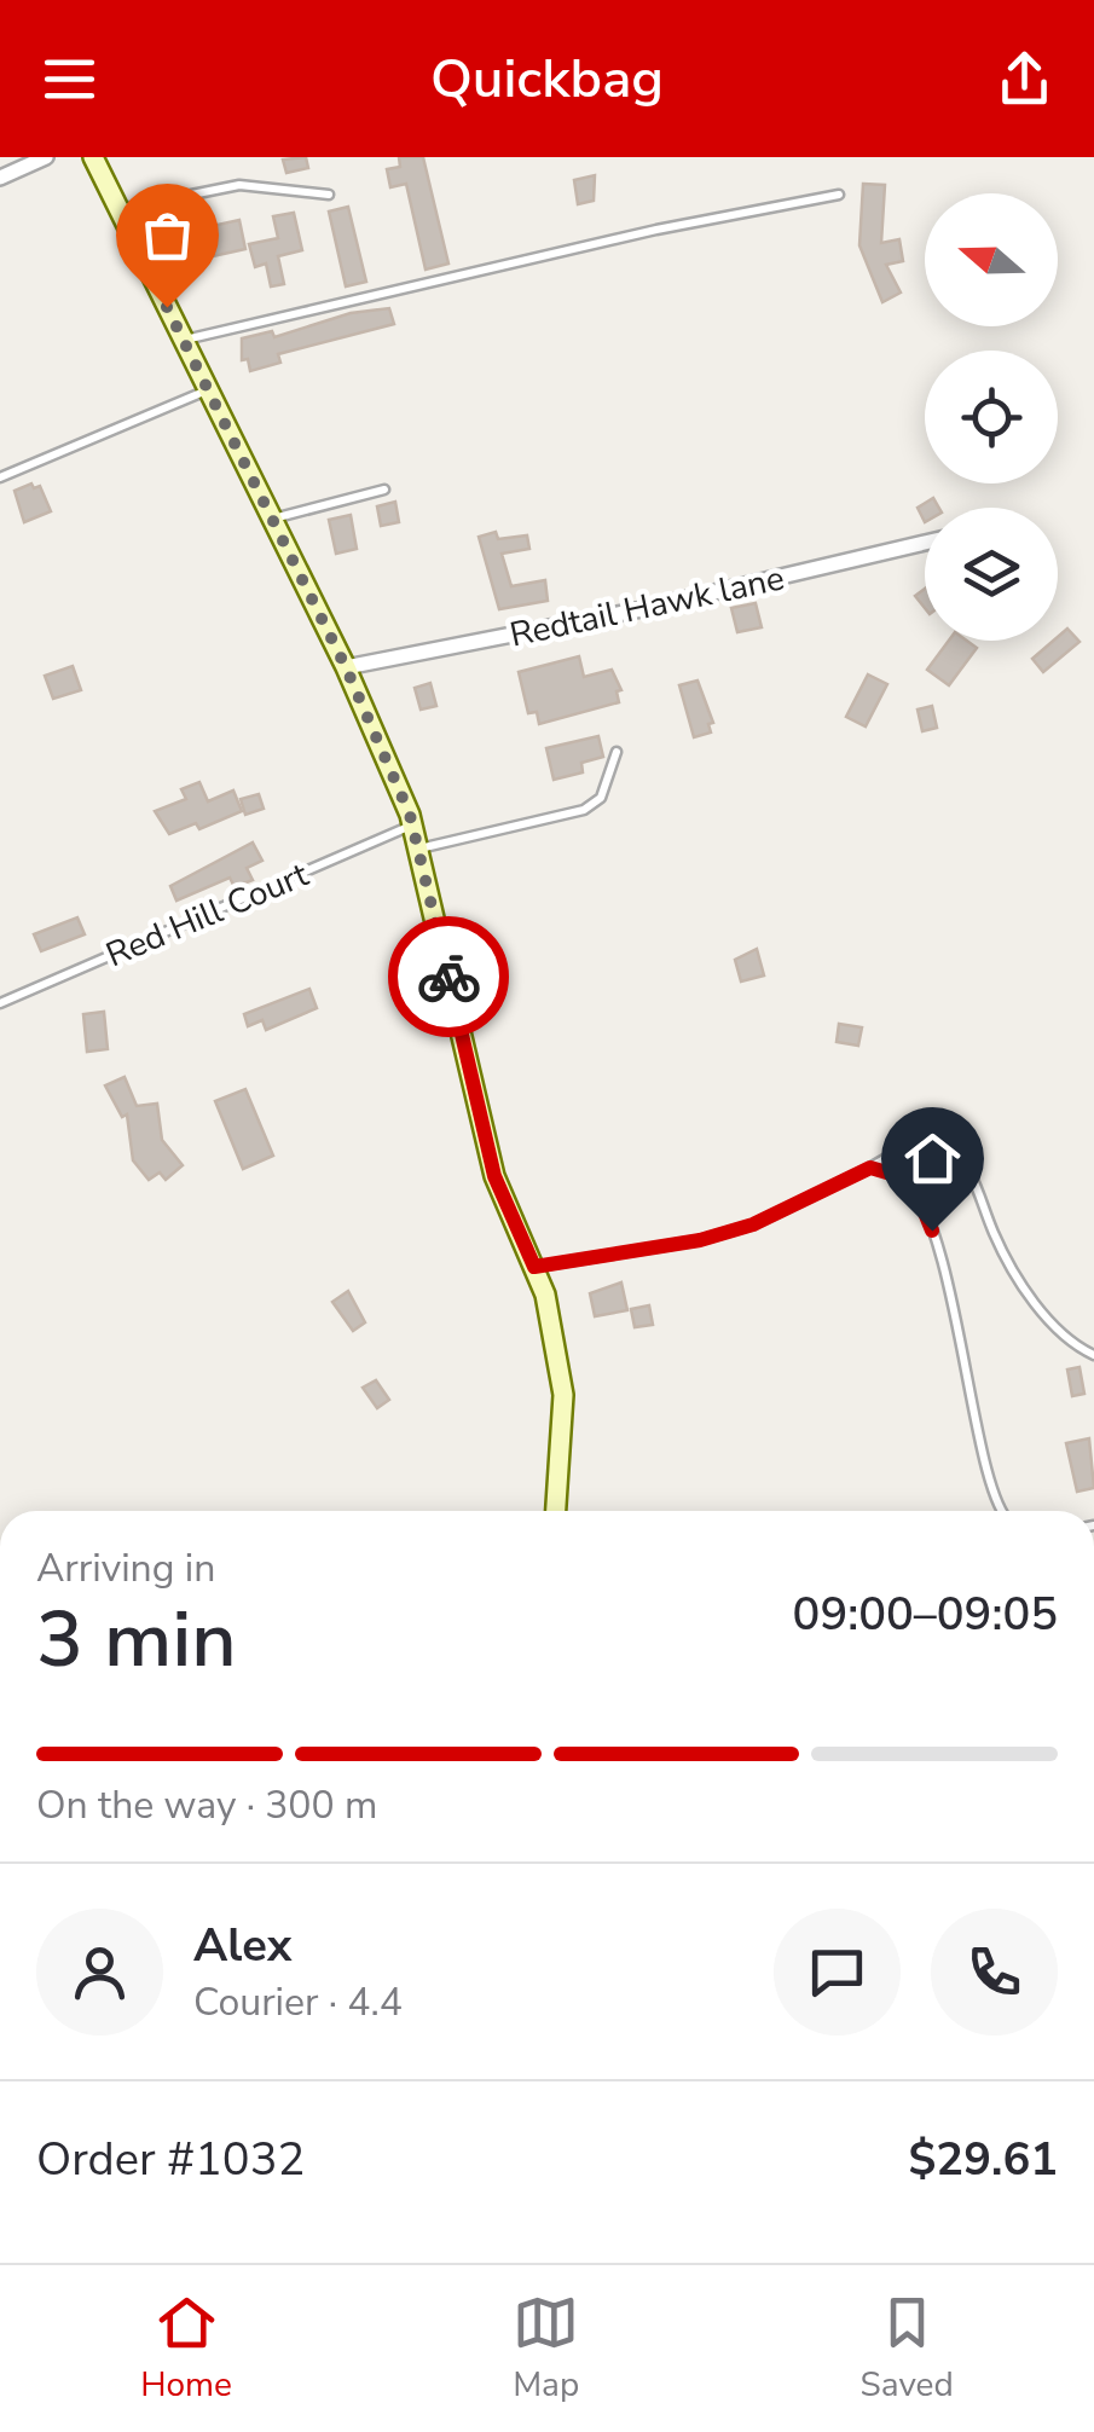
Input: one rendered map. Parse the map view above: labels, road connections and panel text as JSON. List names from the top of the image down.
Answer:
{
  "streets": {
    "street": ["Redtail Hawk lane"],
    "lane": ["Red Hill Court"]
  },
  "north": "left",
  "page": {
    "header": "Quickbag",
    "heading": ["3 min", "Arriving in", "09:00–09:05"],
    "panel": [
      "Alex",
      "Courier · 4.4",
      "Order #1032",
      "$29.61"
    ],
    "bar": "On the way · 300 m",
    "tabs": ["Home", "Map", "Saved"]
  }
}
